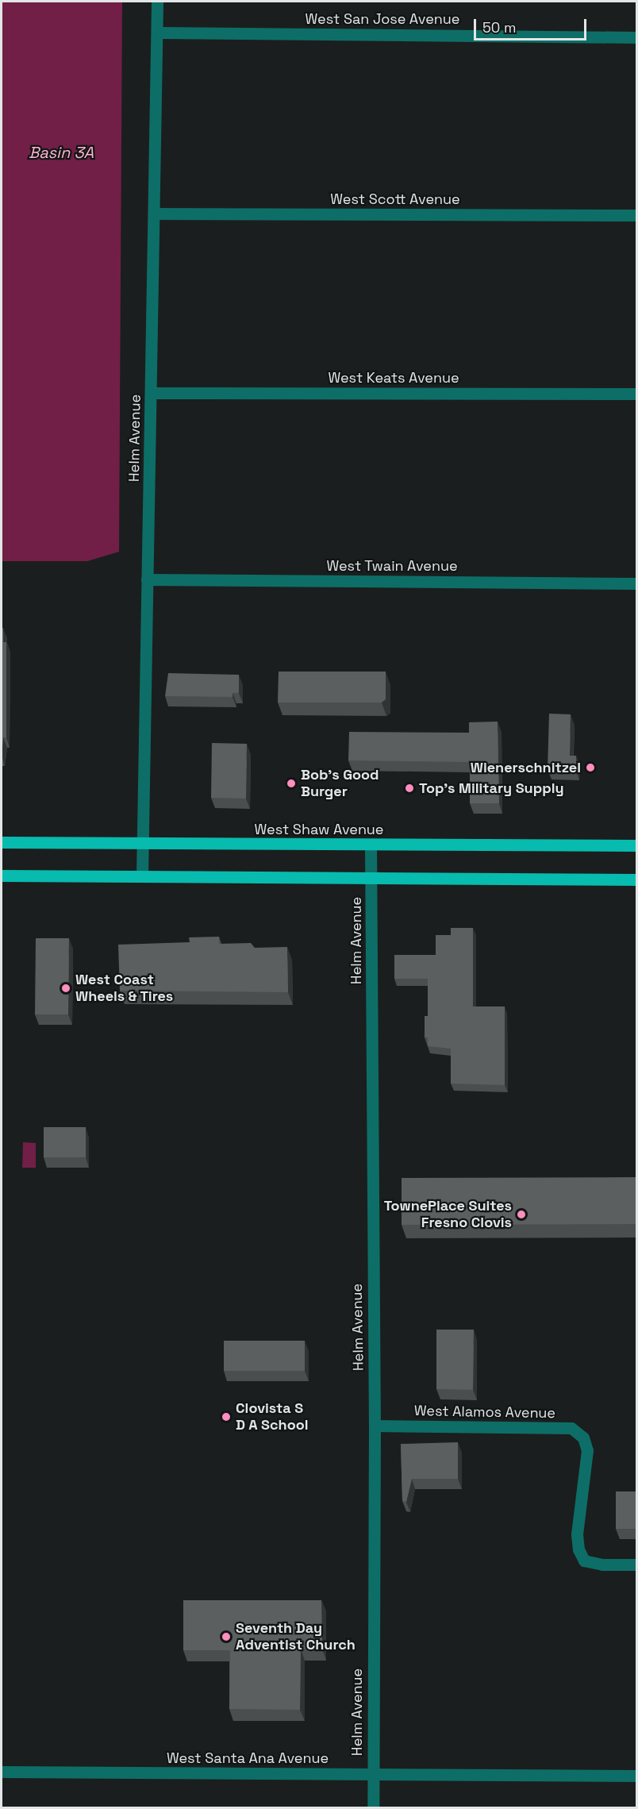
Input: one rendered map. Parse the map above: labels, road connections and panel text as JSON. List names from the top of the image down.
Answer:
{
  "streets": {
    "main road": ["West Shaw Avenue"],
    "street": [
      "West San Jose Avenue",
      "West Scott Avenue",
      "West Keats Avenue",
      "Helm Avenue",
      "West Twain Avenue",
      "West Alamos Avenue",
      "West Santa Ana Avenue"
    ]
  },
  "crossings": [
    ["West San Jose Avenue", "Helm Avenue"],
    ["West Scott Avenue", "Helm Avenue"],
    ["West Keats Avenue", "Helm Avenue"],
    ["Helm Avenue", "West Twain Avenue"],
    ["Helm Avenue", "West Shaw Avenue"],
    ["Helm Avenue", "West Alamos Avenue"],
    ["Helm Avenue", "West Santa Ana Avenue"]
  ],
  "water": ["Basin 3A"],
  "places": [
    "Wienerschnitzel",
    "Bob's Good Burger",
    "Top's Military Supply",
    "West Coast Wheels & Tires",
    "TownePlace Suites Fresno Clovis",
    "Clovista S D A School",
    "Seventh Day Adventist Church"
  ],
  "scale_bar": "50 m"
}
